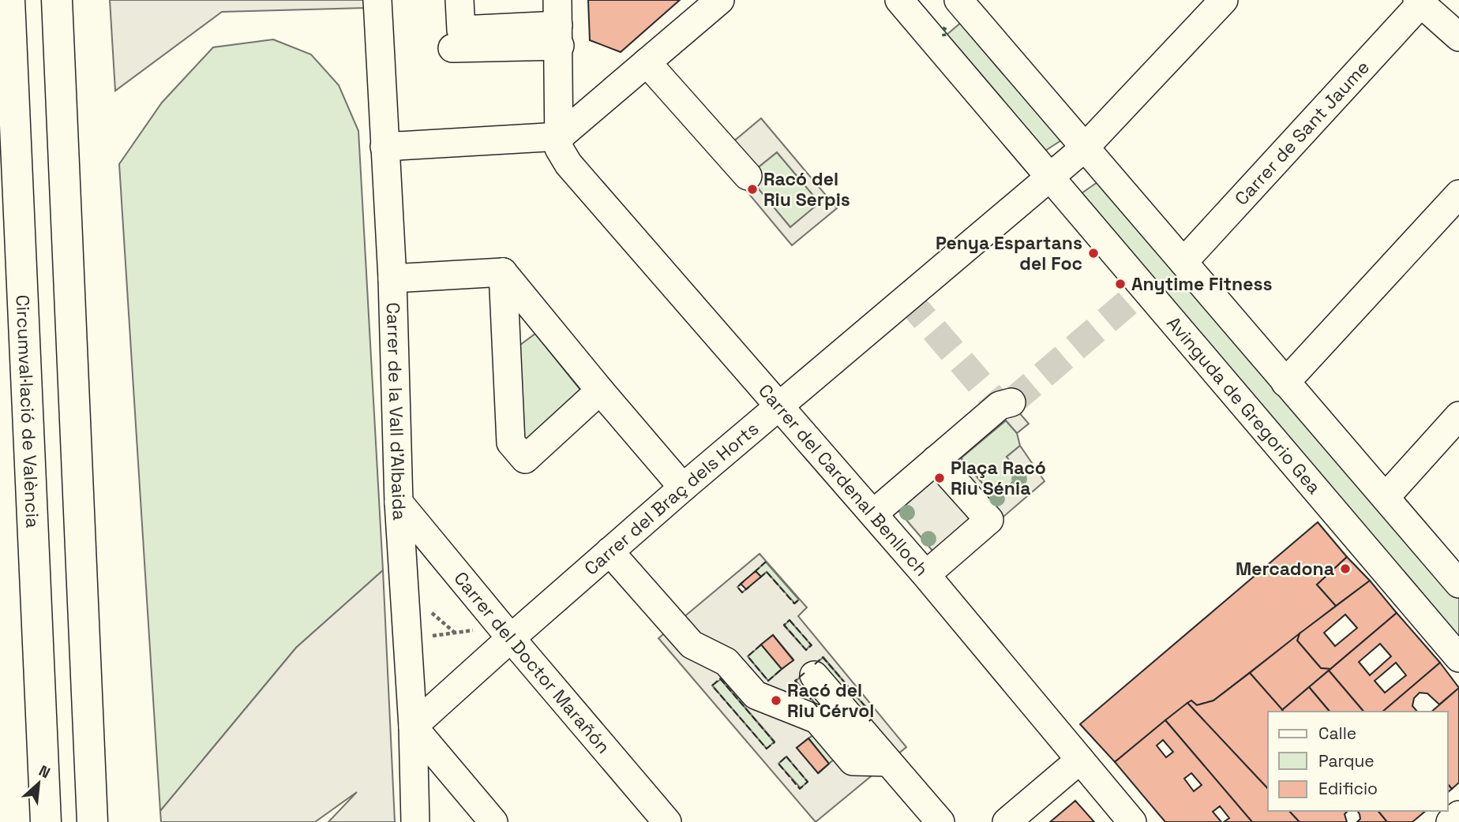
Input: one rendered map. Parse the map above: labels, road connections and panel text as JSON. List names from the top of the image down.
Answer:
{
  "streets": {
    "highway": ["Circumval·lació de València"],
    "street": [
      "Carrer de Sant Jaume",
      "Avinguda de Gregorio Gea",
      "Carrer de la Vall d'Albaida",
      "Carrer del Cardenal Benlloch",
      "Carrer del Braç dels Horts",
      "Carrer del Doctor Marañón"
    ]
  },
  "crossings": [
    ["Avinguda de Gregorio Gea", "Carrer del Braç dels Horts"],
    ["Carrer de la Vall d'Albaida", "Carrer del Braç dels Horts"],
    ["Carrer de la Vall d'Albaida", "Carrer del Doctor Marañón"],
    ["Carrer del Cardenal Benlloch", "Carrer del Braç dels Horts"],
    ["Carrer del Braç dels Horts", "Carrer del Doctor Marañón"]
  ],
  "places": [
    "Racó del Riu Serpis",
    "Penya Espartans del Foc",
    "Anytime Fitness",
    "Plaça Racó Riu Sénia",
    "Mercadona",
    "Racó del Riu Cérvol"
  ],
  "legend": ["Calle", "Parque", "Edificio"],
  "north": "top right"
}
